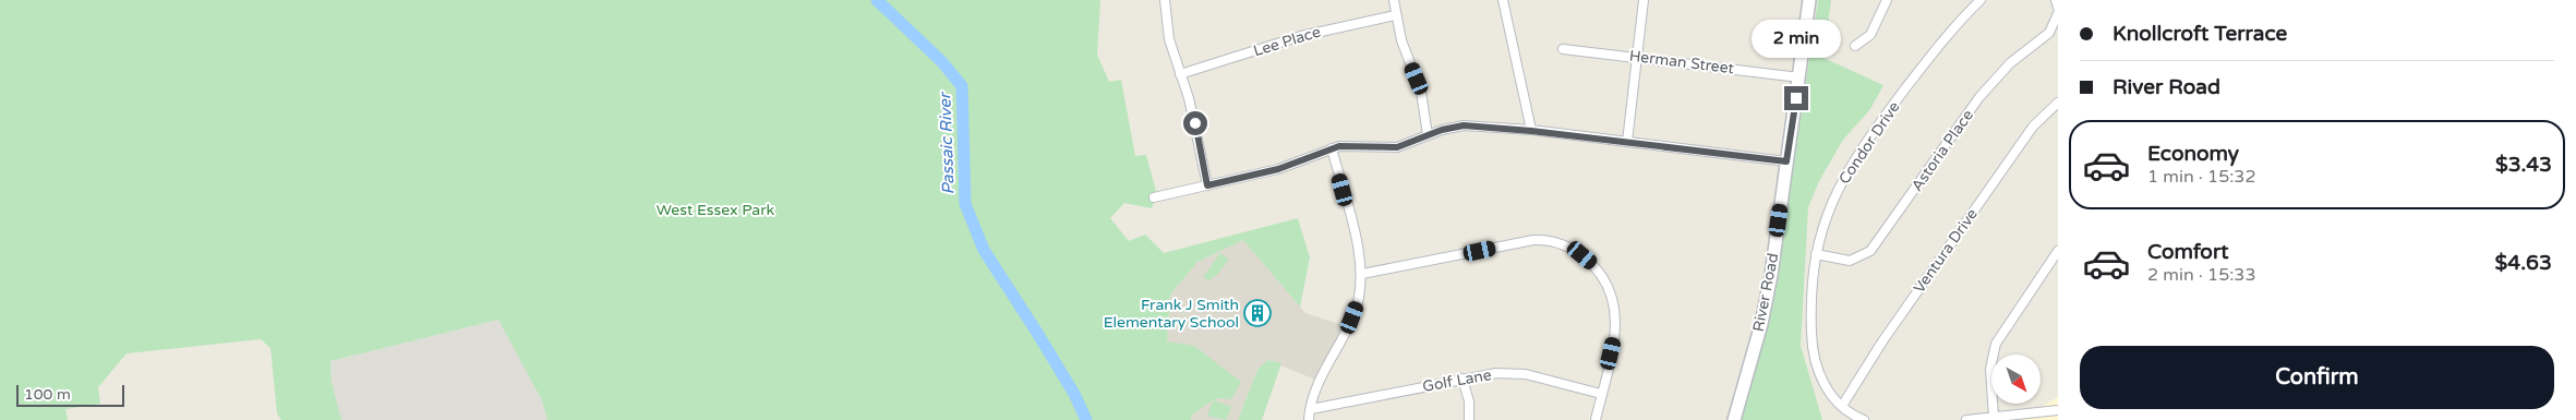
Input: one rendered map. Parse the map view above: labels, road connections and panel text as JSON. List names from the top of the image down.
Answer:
{
  "streets": {
    "street": [
      "Lee Place",
      "Herman Street",
      "Condor Drive",
      "Astoria Place",
      "Ventura Drive",
      "River Road",
      "Golf Lane"
    ]
  },
  "crossings": [
    ["Herman Street", "River Road"],
    ["Condor Drive", "Astoria Place"],
    ["Condor Drive", "Ventura Drive"]
  ],
  "water": ["Passaic River"],
  "parks": ["West Essex Park"],
  "places": {
    "building": ["Frank J Smith Elementary School"]
  },
  "scale_bar": "100 m",
  "north": "bottom right",
  "page": {
    "banner": ["Knollcroft Terrace", "River Road"],
    "bubble": "2 min",
    "list": [
      {
        "name": "Economy",
        "note": "1 min · 15:32",
        "value": "$3.43"
      },
      {
        "name": "Comfort",
        "note": "2 min · 15:33",
        "value": "$4.63"
      }
    ],
    "buttons": "Confirm",
    "scale": "100 m"
  }
}
